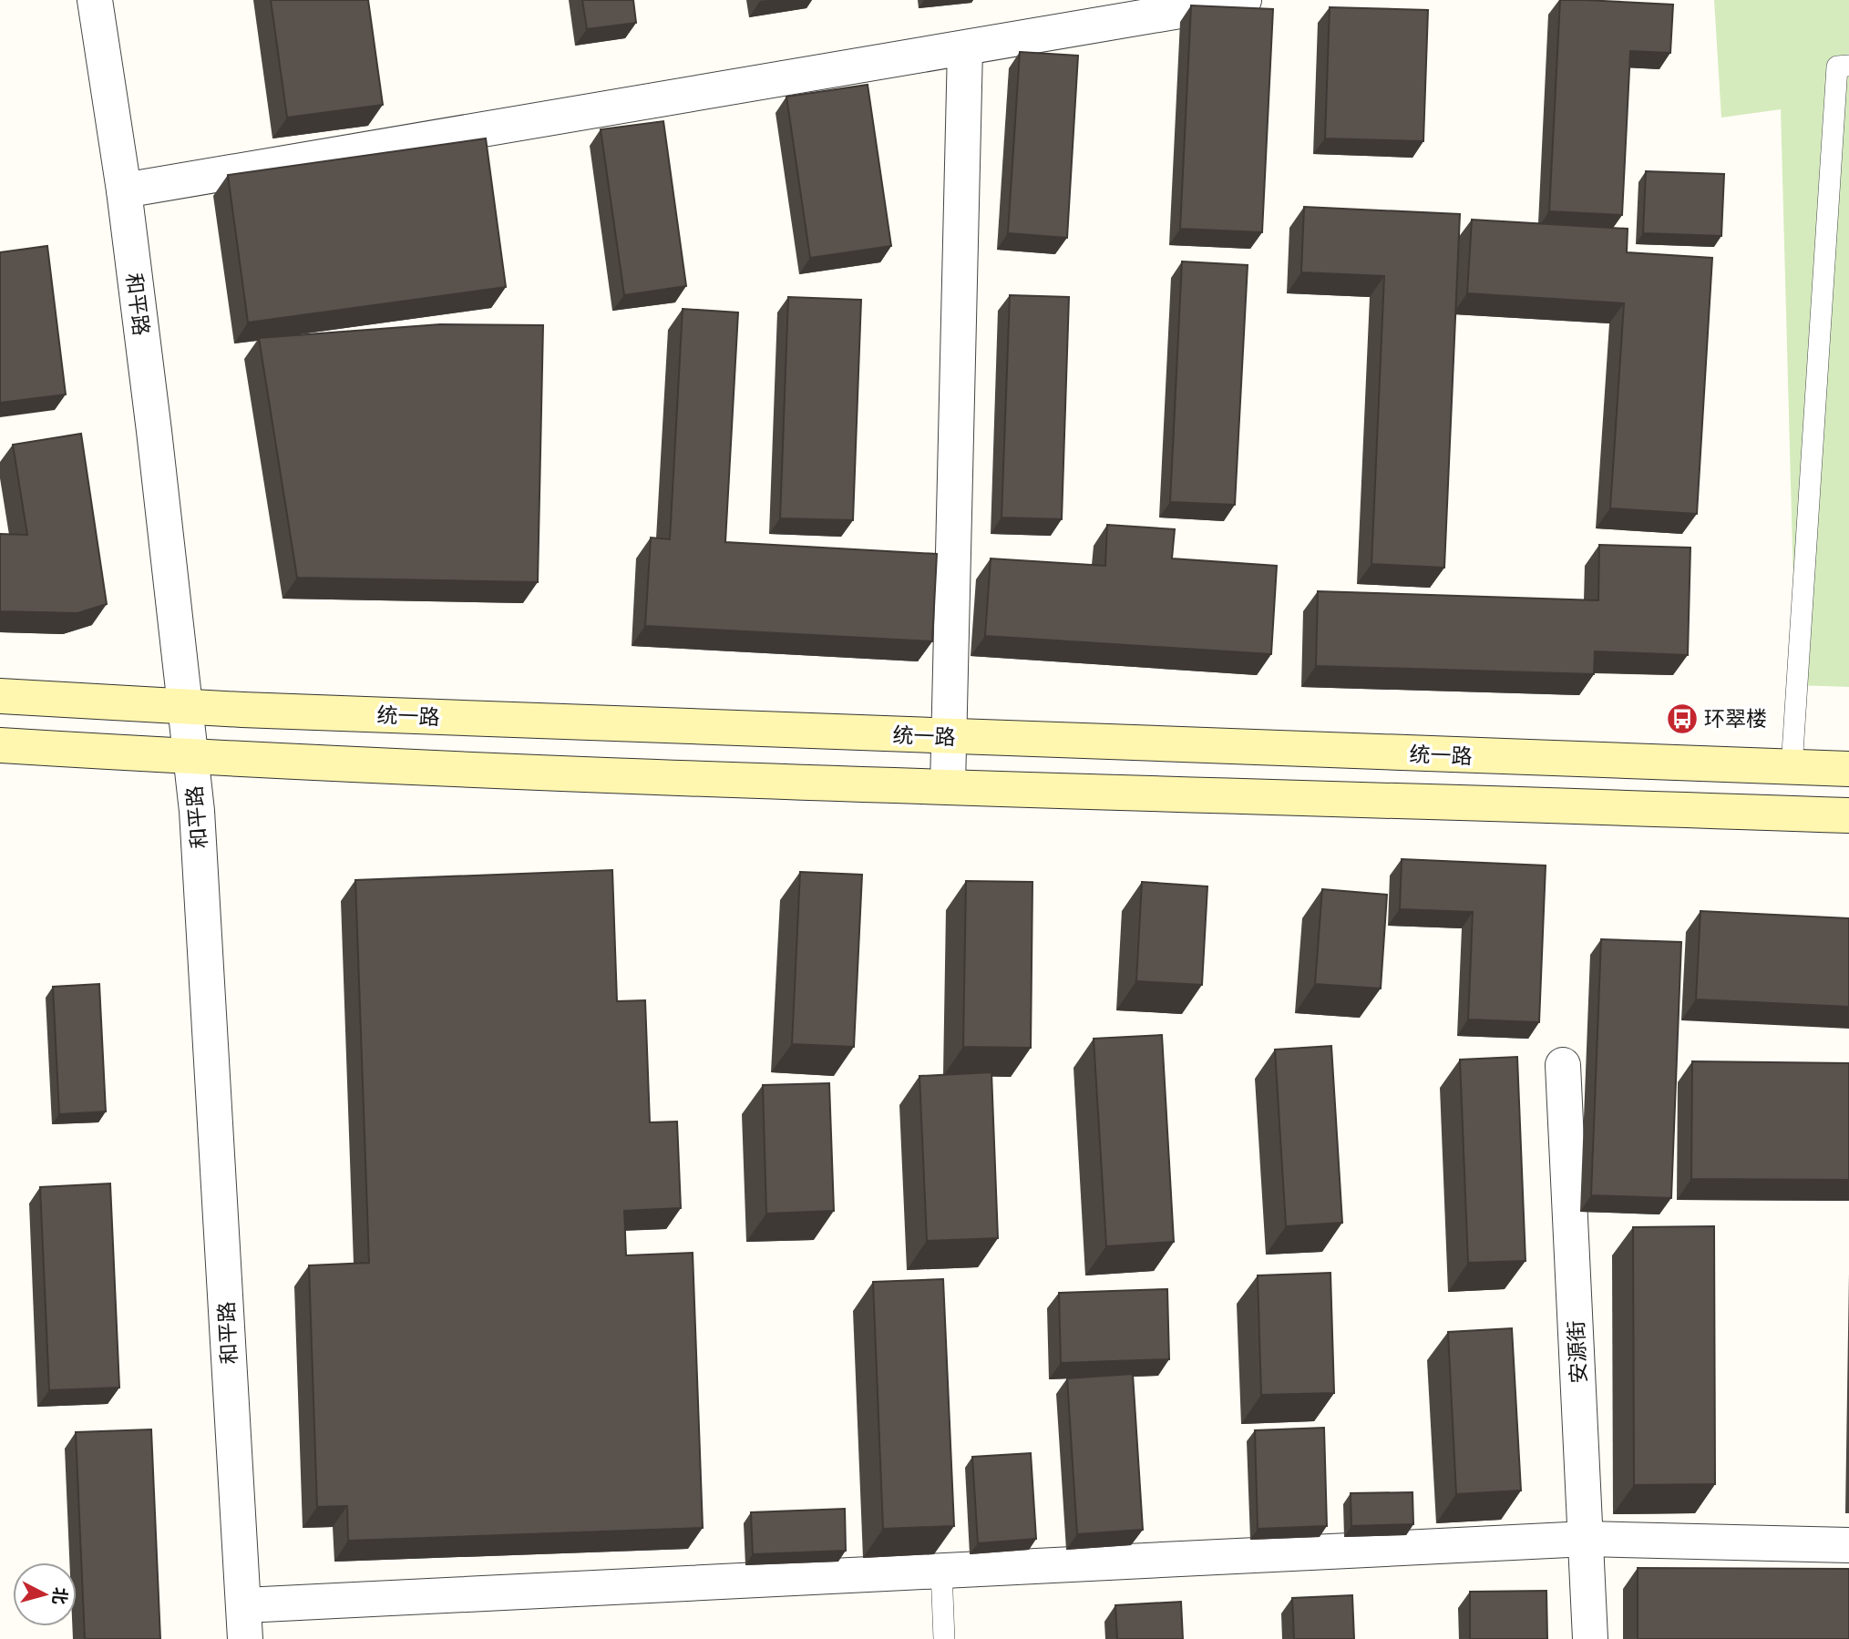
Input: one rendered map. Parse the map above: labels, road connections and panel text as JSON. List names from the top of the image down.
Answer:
{
  "streets": {
    "main road": ["统一路"],
    "street": ["和平路", "安源街"]
  },
  "crossings": [
    ["和平路", "统一路"]
  ],
  "places": {
    "bus stop": ["环翠楼"]
  },
  "north": "right"
}
